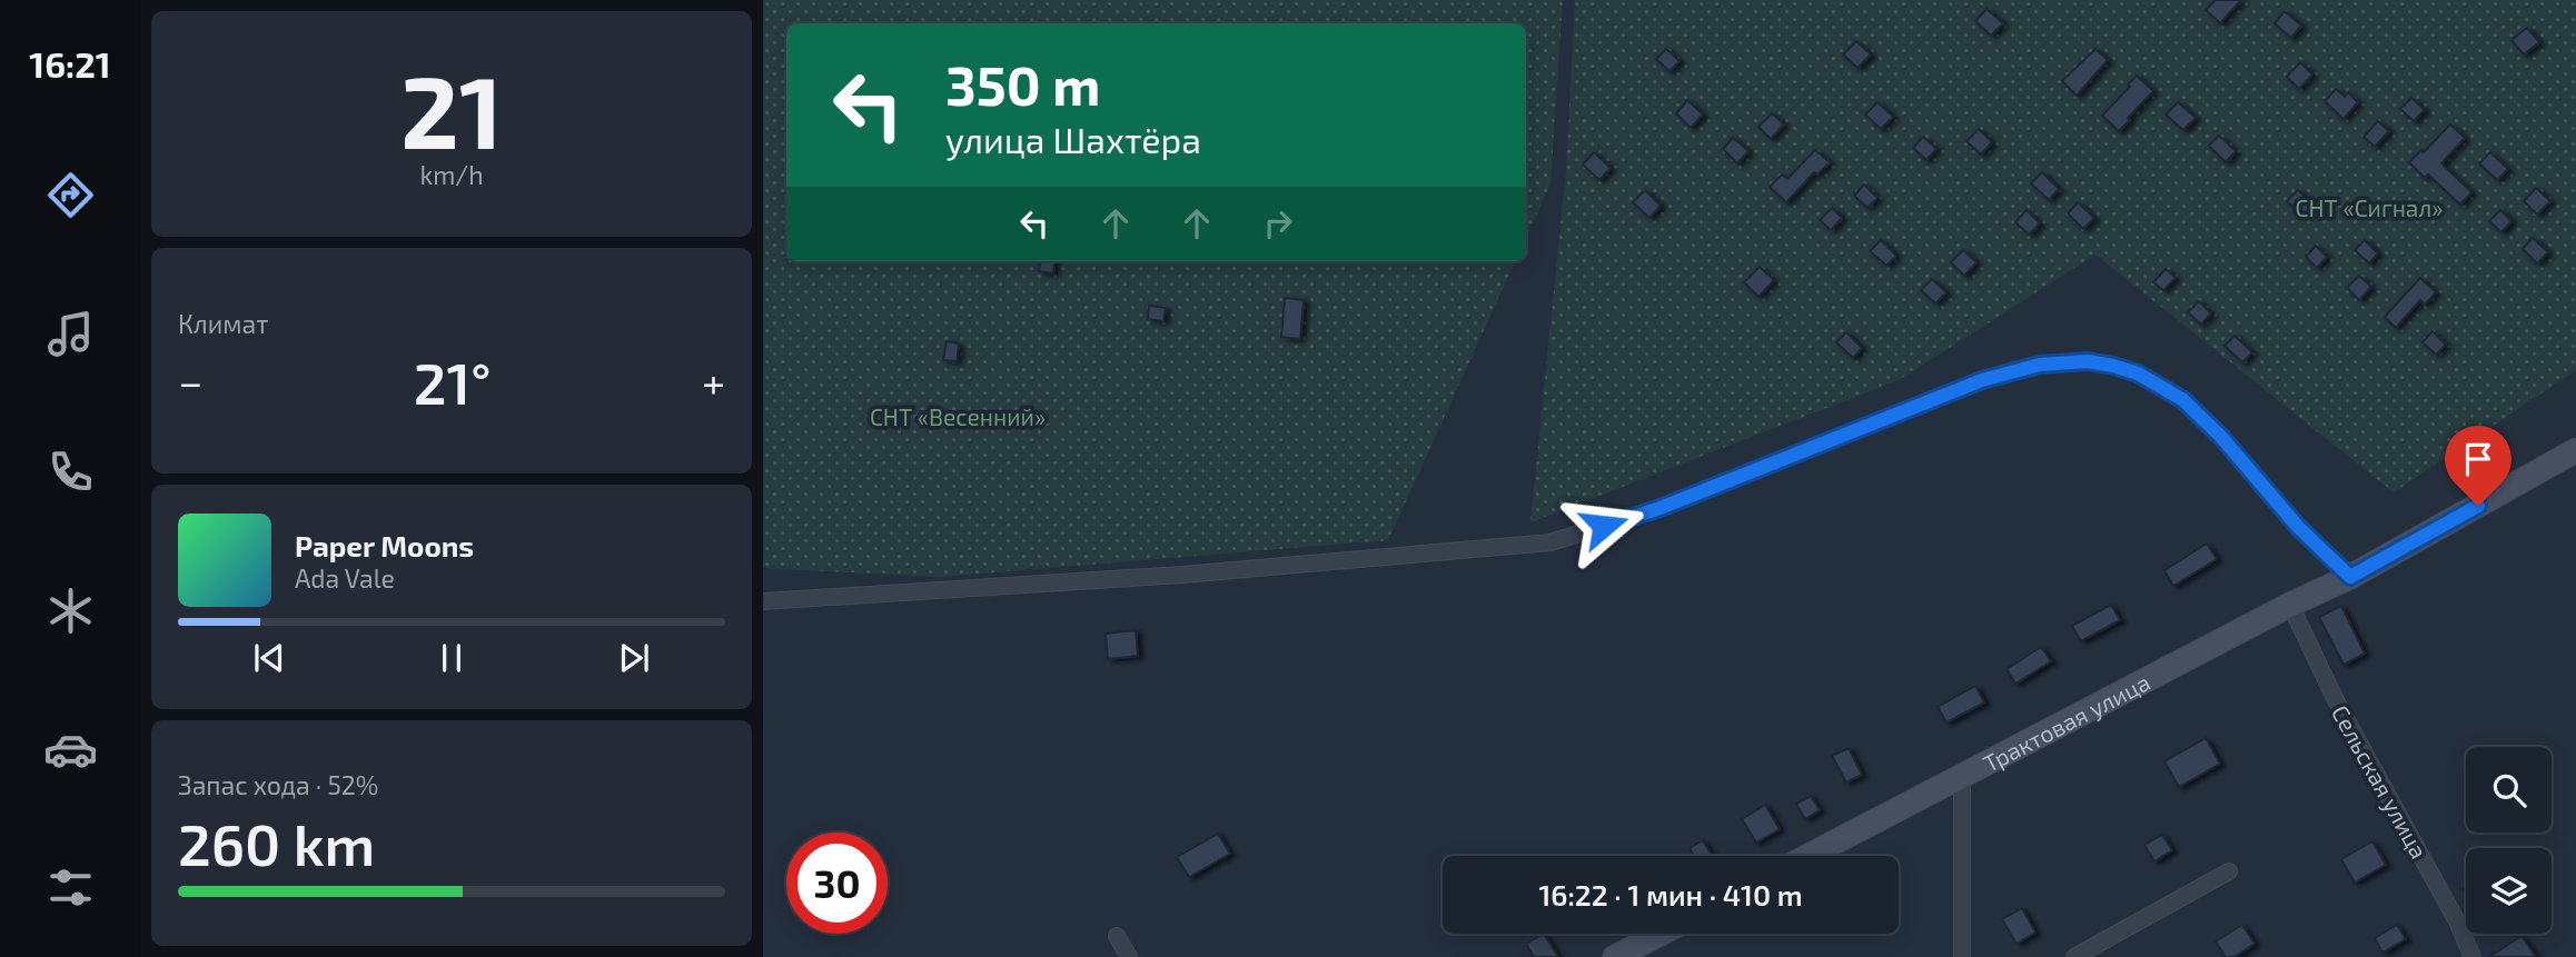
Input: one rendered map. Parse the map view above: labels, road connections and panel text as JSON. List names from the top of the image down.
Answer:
{
  "streets": {
    "main road": ["Трактовая улица"],
    "street": ["Сельская улица"]
  },
  "crossings": [
    ["Трактовая улица", "Сельская улица"]
  ],
  "parks": ["СНТ «Сигнал»", "СНТ «Весенний»"],
  "page": {
    "tabs": "16:21",
    "tile": [
      ["21", "km/h"],
      "Климат",
      ["Запас хода · 52%", "260 km"]
    ],
    "turn": ["350 m", "улица Шахтёра"],
    "heat": ["−", "21°", "+"],
    "song": ["Paper Moons", "Ada Vale"],
    "limit": "30",
    "trip": "16:22 · 1 мин · 410 m"
  }
}
